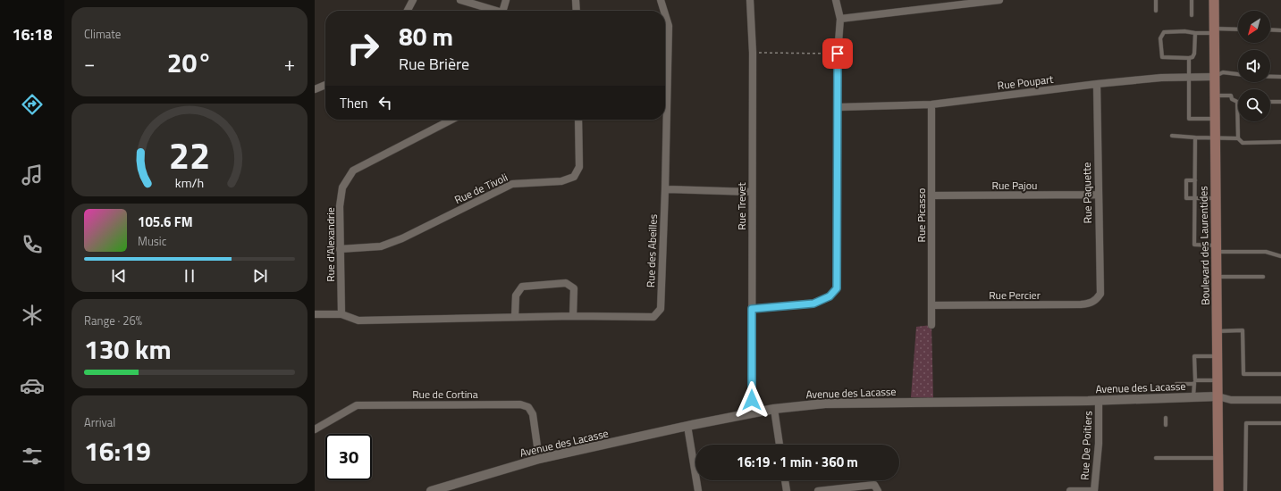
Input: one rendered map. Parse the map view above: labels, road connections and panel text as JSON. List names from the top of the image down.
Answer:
{
  "streets": {
    "main road": ["Boulevard des Laurentides"],
    "street": [
      "Rue Poupart",
      "Rue Pajou",
      "Rue de Tivoli",
      "Rue Paquette",
      "Rue Trevet",
      "Rue Picasso",
      "Rue d'Alexandrie",
      "Rue des Abeilles",
      "Rue Percier",
      "Avenue des Lacasse",
      "Rue de Cortina",
      "Rue De Poitiers"
    ]
  },
  "crossings": [
    ["Rue Poupart", "Rue Paquette"],
    ["Rue Poupart", "Rue Picasso"],
    ["Rue Poupart", "Boulevard des Laurentides"],
    ["Rue Pajou", "Rue Paquette"],
    ["Rue Pajou", "Rue Picasso"],
    ["Rue de Tivoli", "Rue d'Alexandrie"],
    ["Rue Paquette", "Rue Percier"],
    ["Rue Trevet", "Avenue des Lacasse"],
    ["Rue Picasso", "Rue Percier"],
    ["Rue d'Alexandrie", "Rue des Abeilles"],
    ["Boulevard des Laurentides", "Avenue des Lacasse"],
    ["Avenue des Lacasse", "Rue de Cortina"],
    ["Avenue des Lacasse", "Rue De Poitiers"]
  ],
  "north": "bottom left",
  "page": {
    "tabs": "16:18",
    "tile": [
      "Climate",
      ["Range · 26%", "130 km"],
      ["Arrival", "16:19"]
    ],
    "turn": ["80 m", "Rue Brière"],
    "heat": ["−", "20°", "+"],
    "then": "Then",
    "song": ["105.6 FM", "Music"],
    "limit": "30",
    "trip": "16:19 · 1 min · 360 m",
    "gauge": ["22", "km/h"]
  }
}
